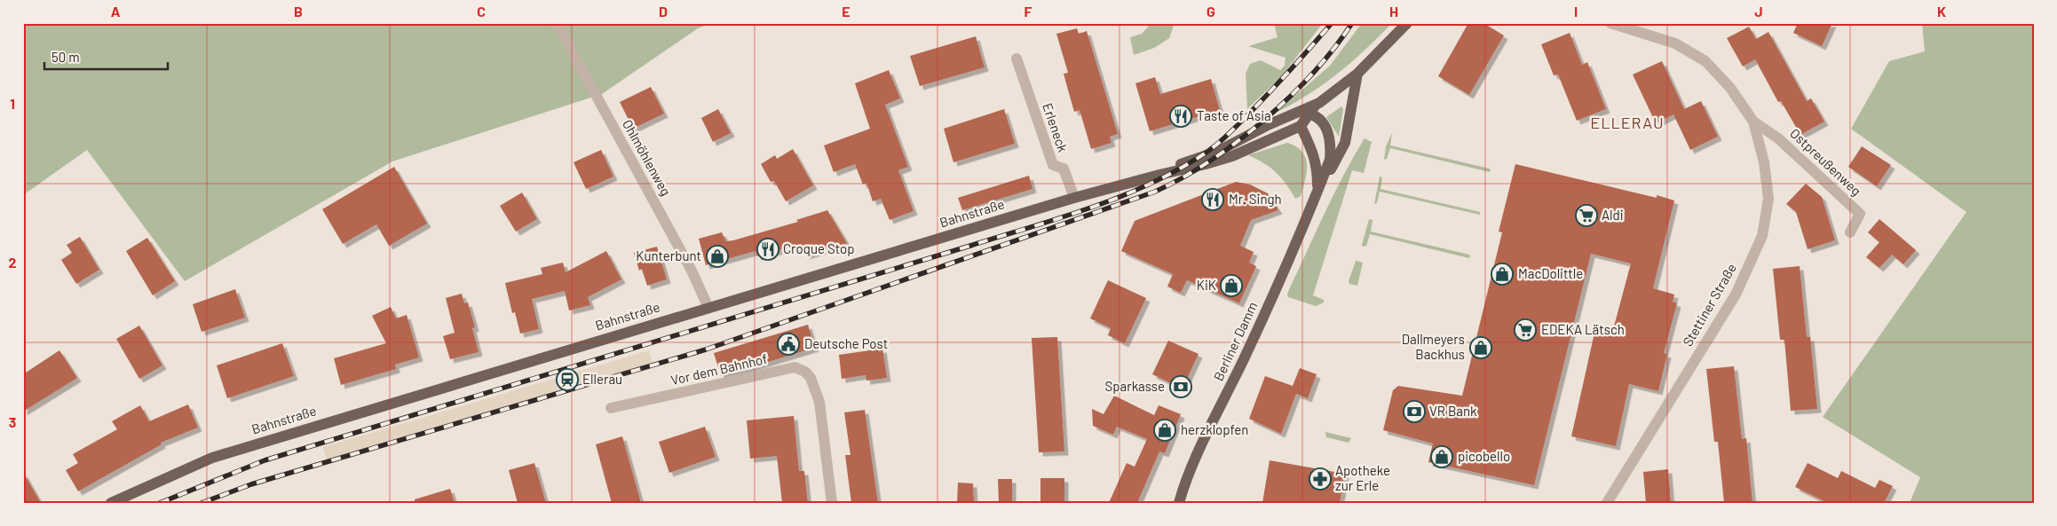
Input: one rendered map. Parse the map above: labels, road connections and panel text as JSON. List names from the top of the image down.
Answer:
{
  "streets": {
    "main road": ["Bahnstraße", "Berliner Damm"],
    "street": [
      "Erleneck",
      "Ohlmöhlenweg",
      "Ostpreußenweg",
      "Stettiner Straße",
      "Vor dem Bahnhof"
    ]
  },
  "crossings": [
    ["Erleneck", "Bahnstraße"],
    ["Ohlmöhlenweg", "Bahnstraße"],
    ["Ostpreußenweg", "Stettiner Straße"],
    ["Bahnstraße", "Berliner Damm"]
  ],
  "districts": ["ELLERAU"],
  "places": {
    "restaurant": ["Taste of Asia", "Mr. Singh", "Croque Stop"],
    "supermarket": ["Aldi", "EDEKA Lätsch"],
    "shop": [
      "Kunterbunt",
      "MacDolittle",
      "KiK",
      "Dallmeyers Backhus",
      "herzklopfen",
      "picobello"
    ],
    "public building": ["Deutsche Post"],
    "station": ["Ellerau"],
    "bank": ["Sparkasse", "VR Bank"],
    "pharmacy": ["Apotheke zur Erle"]
  },
  "scale_bar": "50 m",
  "grid": {
    "columns": [
      "A",
      "B",
      "C",
      "D",
      "E",
      "F",
      "G",
      "H",
      "I",
      "J",
      "K"
    ],
    "rows": ["1", "2", "3"]
  }
}
